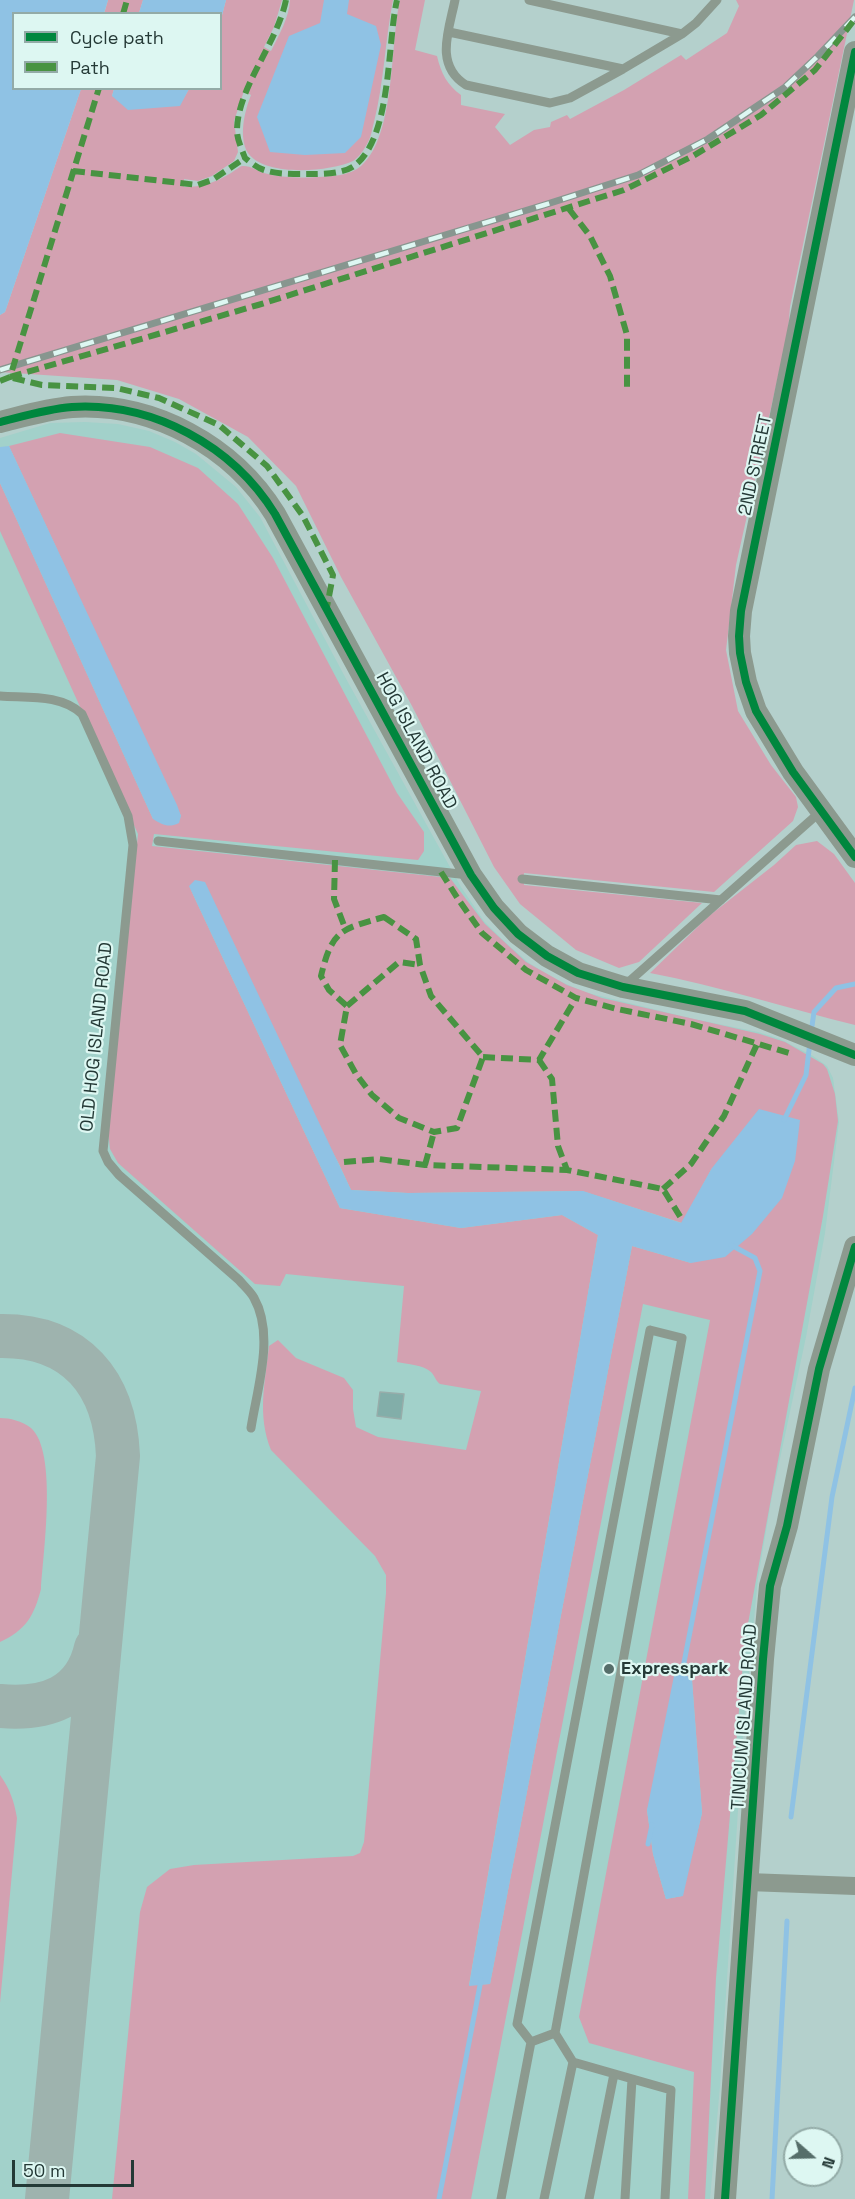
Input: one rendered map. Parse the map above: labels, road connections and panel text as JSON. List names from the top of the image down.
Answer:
{
  "streets": {
    "street": ["2ND STREET", "HOG ISLAND ROAD", "TINICUM ISLAND ROAD"],
    "lane": ["OLD HOG ISLAND ROAD"]
  },
  "places": ["Expresspark"],
  "legend": ["Cycle path", "Path"],
  "scale_bar": "50 m",
  "north": "right"
}
